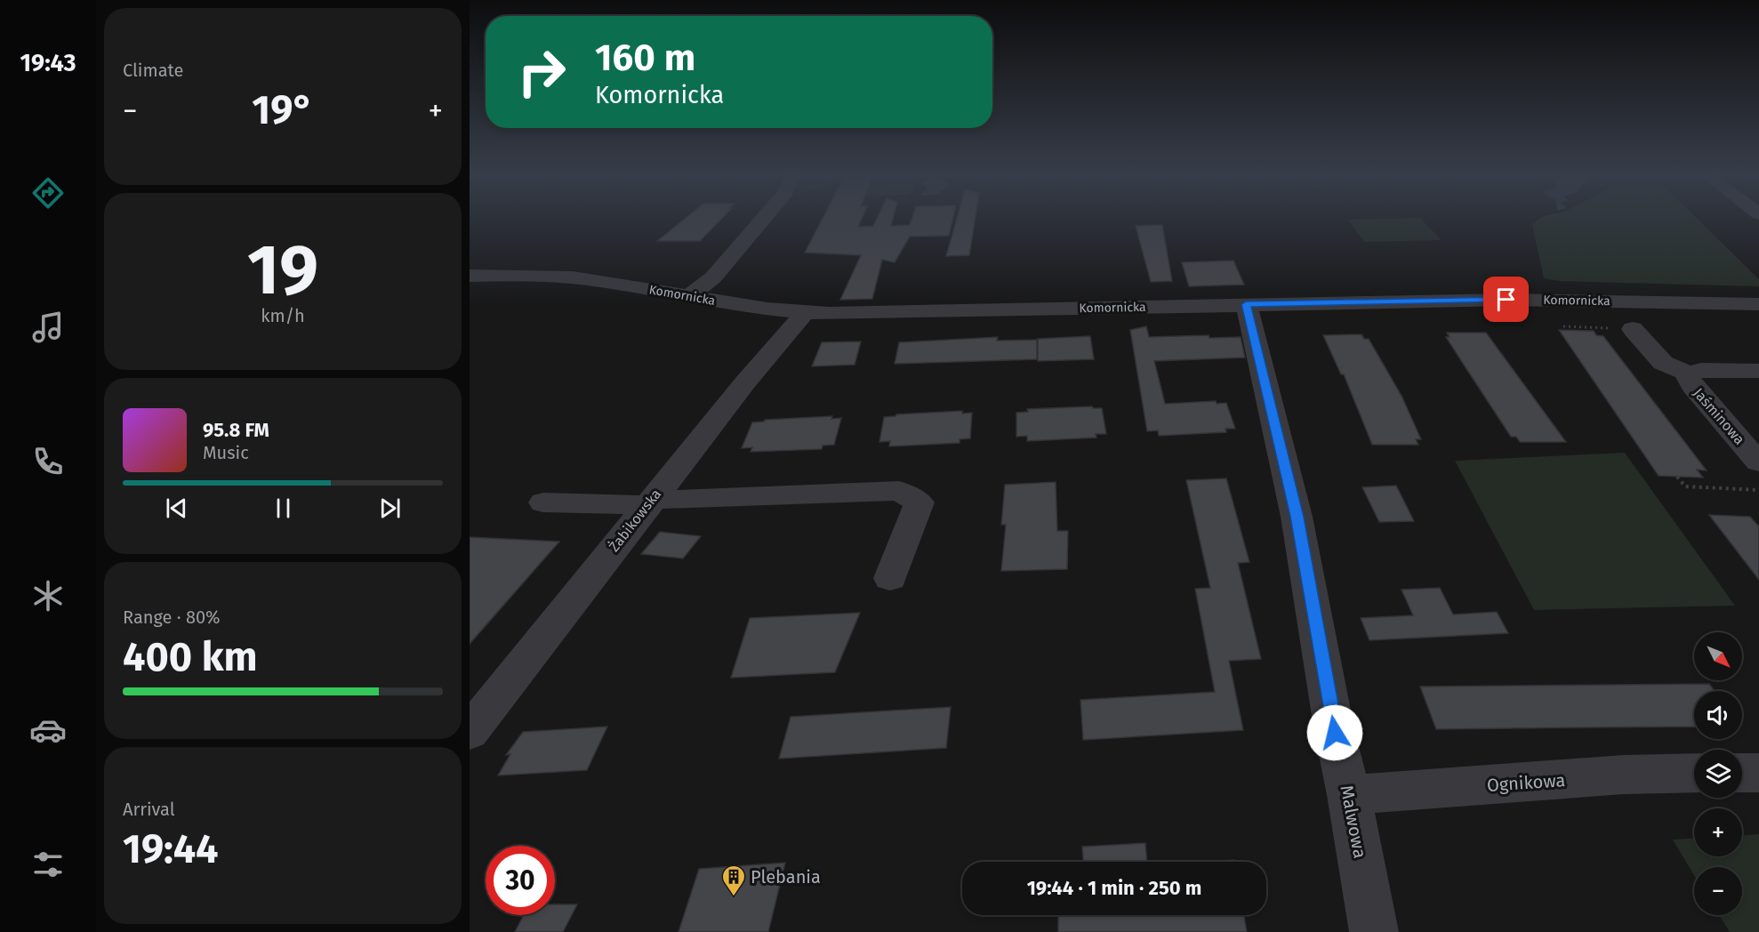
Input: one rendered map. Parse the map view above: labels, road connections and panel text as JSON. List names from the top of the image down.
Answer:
{
  "streets": {
    "street": [
      "Komornicka",
      "Jaśminowa",
      "Żabikowska",
      "Ognikowa",
      "Malwowa"
    ]
  },
  "crossings": [
    ["Komornicka", "Żabikowska"],
    ["Komornicka", "Malwowa"],
    ["Ognikowa", "Malwowa"]
  ],
  "places": {
    "building": ["Plebania"]
  },
  "north": "bottom right",
  "page": {
    "tabs": "19:43",
    "tile": [
      "Climate",
      ["19", "km/h"],
      ["Range · 80%", "400 km"],
      ["Arrival", "19:44"]
    ],
    "turn": ["160 m", "Komornicka"],
    "heat": ["−", "19°", "+"],
    "song": ["95.8 FM", "Music"],
    "map_buttons": ["+", "−"],
    "limit": "30",
    "trip": "19:44 · 1 min · 250 m"
  }
}
